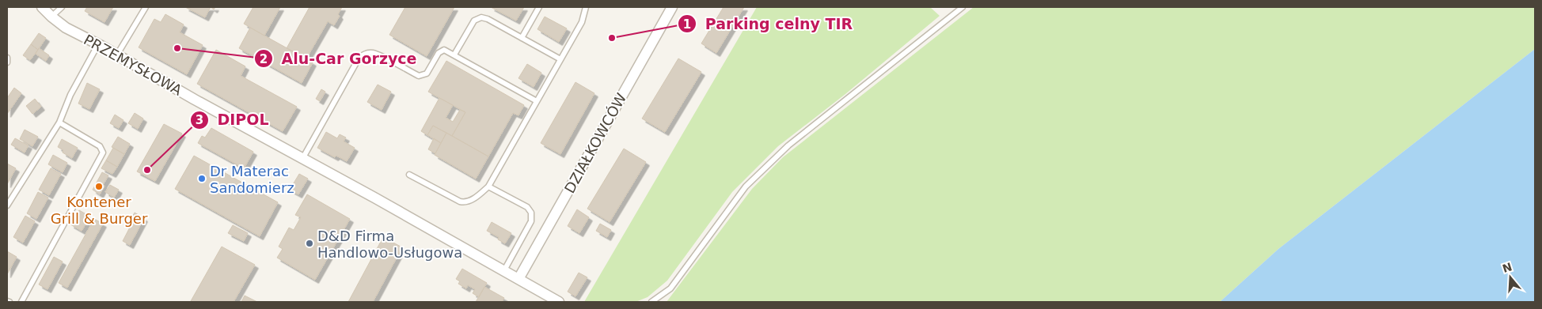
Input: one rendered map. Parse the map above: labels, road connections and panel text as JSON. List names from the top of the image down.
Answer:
{
  "streets": {
    "street": ["PRZEMYSŁOWA", "DZIAŁKOWCÓW"]
  },
  "crossings": [
    ["PRZEMYSŁOWA", "DZIAŁKOWCÓW"]
  ],
  "places": [
    "Parking celny TIR",
    "Alu-Car Gorzyce",
    "DIPOL",
    "Dr Materac Sandomierz",
    "Kontener Grill & Burger",
    "D&D Firma Handlowo-Usługowa"
  ],
  "north": "top"
}
